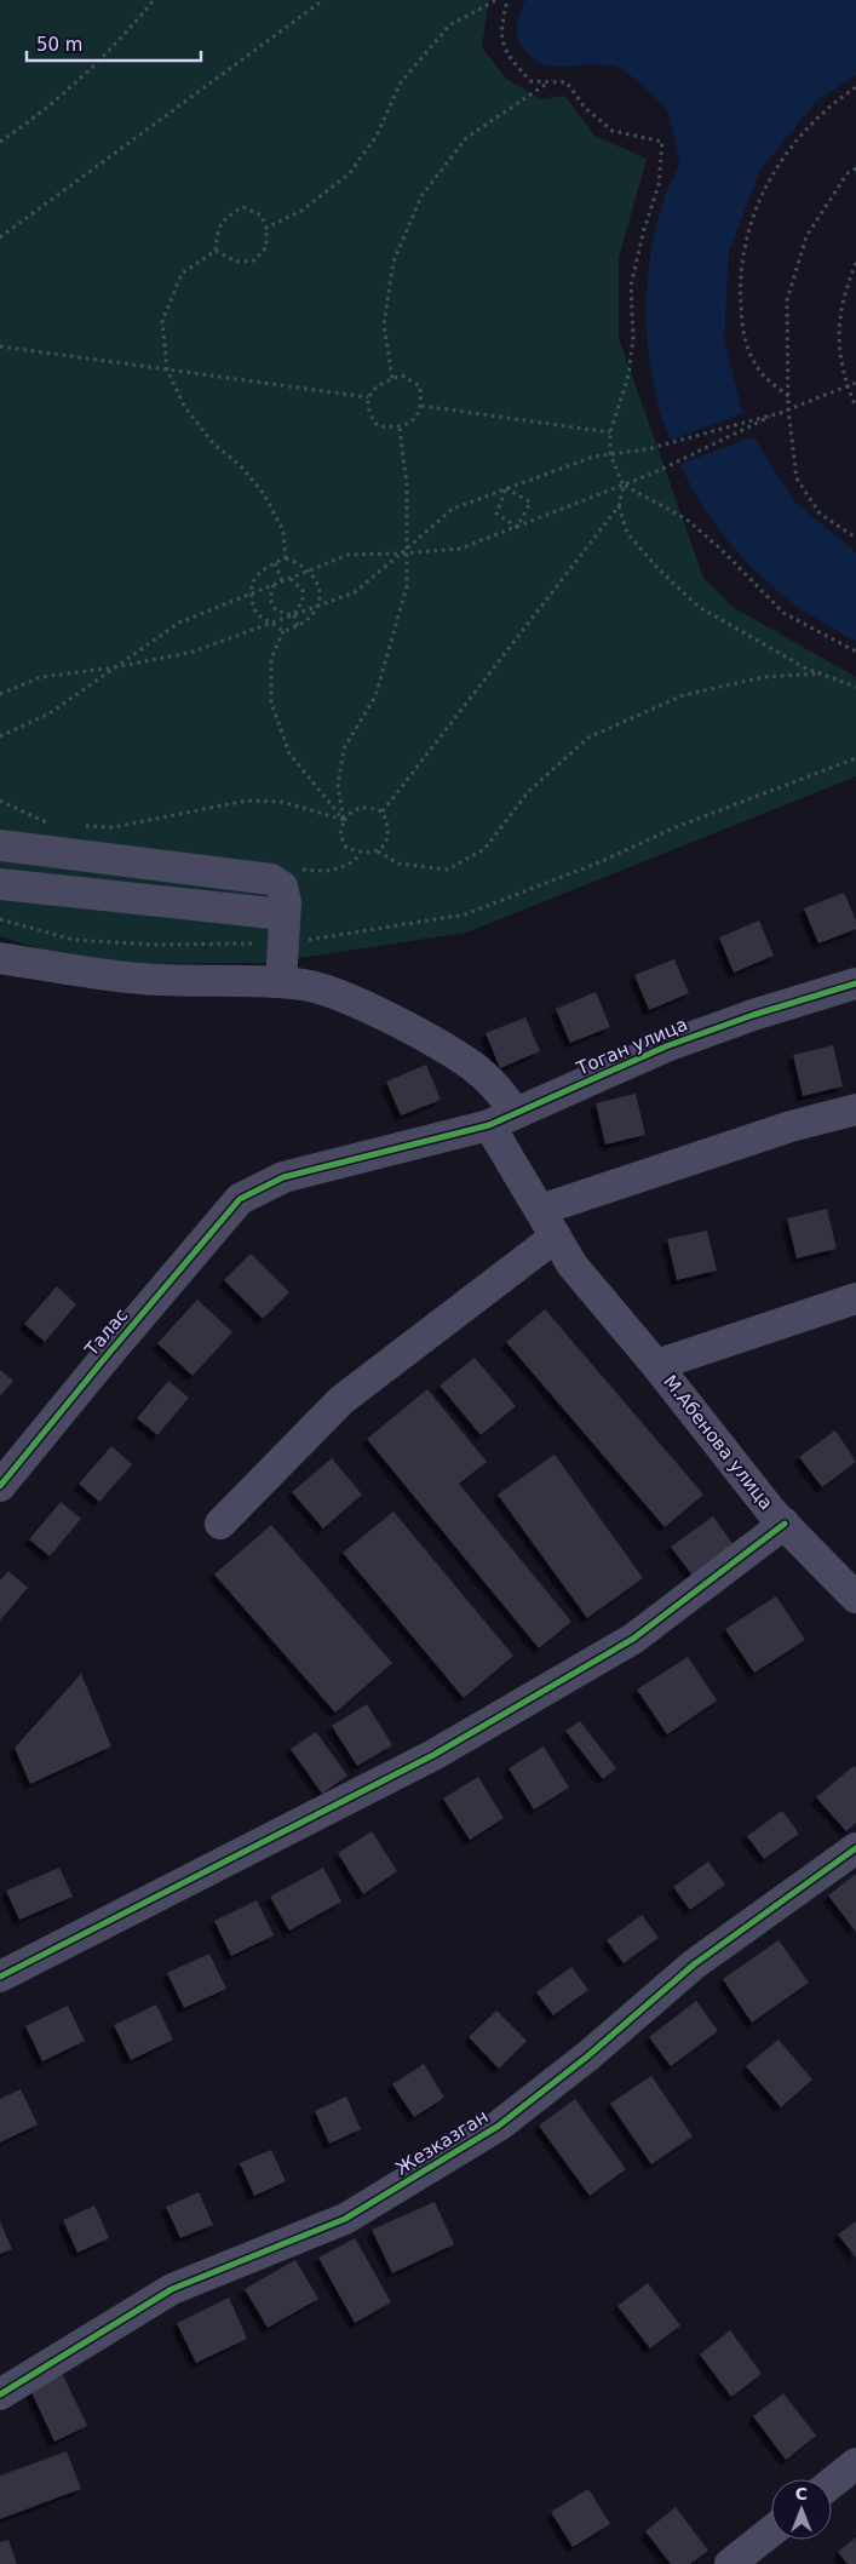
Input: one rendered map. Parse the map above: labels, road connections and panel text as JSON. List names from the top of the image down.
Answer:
{
  "streets": {
    "street": [
      "Тоган улица",
      "Талас",
      "М.Абенова улица",
      "Жезказган"
    ]
  },
  "crossings": [
    ["Тоган улица", "Талас"],
    ["Тоган улица", "М.Абенова улица"]
  ],
  "scale_bar": "50 m",
  "north": "top"
}
